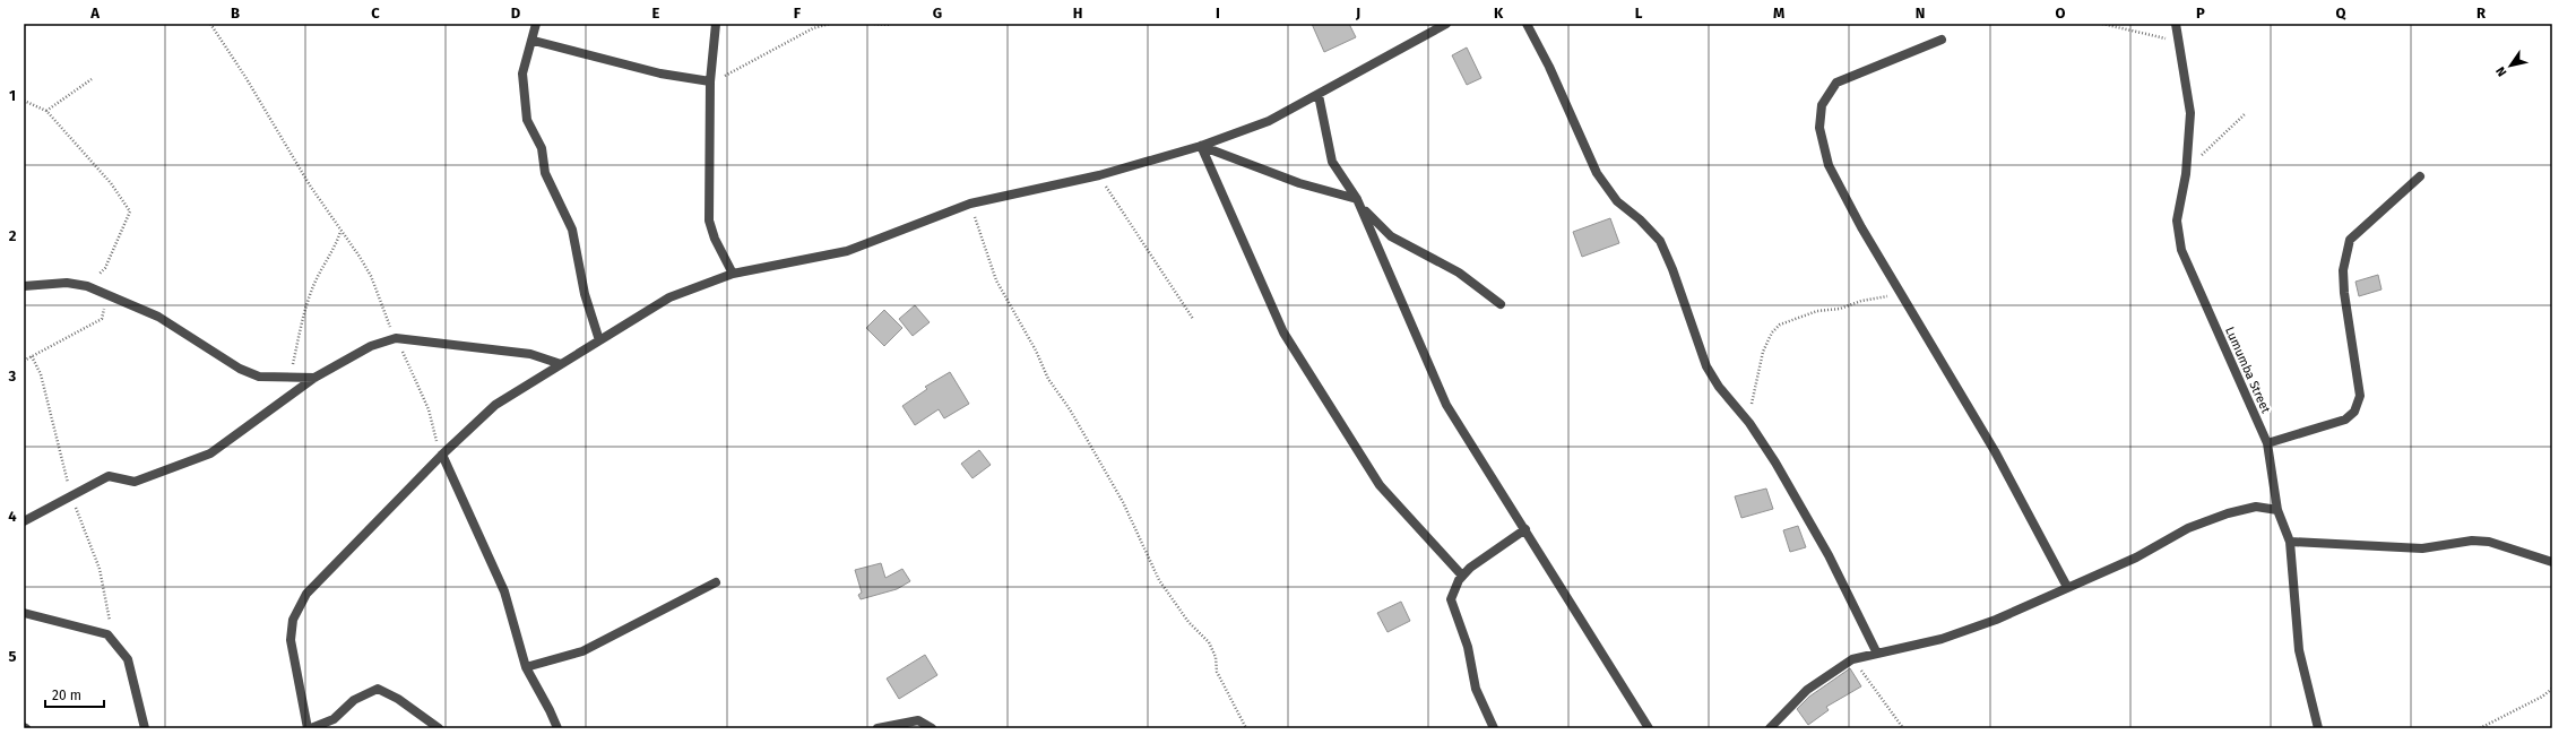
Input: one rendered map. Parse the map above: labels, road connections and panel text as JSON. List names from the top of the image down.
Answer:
{
  "streets": {
    "street": ["Lumumba Street"]
  },
  "scale_bar": "20 m",
  "north": "bottom left",
  "grid": {
    "columns": [
      "A",
      "B",
      "C",
      "D",
      "E",
      "F",
      "G",
      "H",
      "I",
      "J",
      "K",
      "L",
      "M",
      "N",
      "O",
      "P",
      "Q",
      "R"
    ],
    "rows": [
      "1",
      "2",
      "3",
      "4",
      "5"
    ]
  }
}
